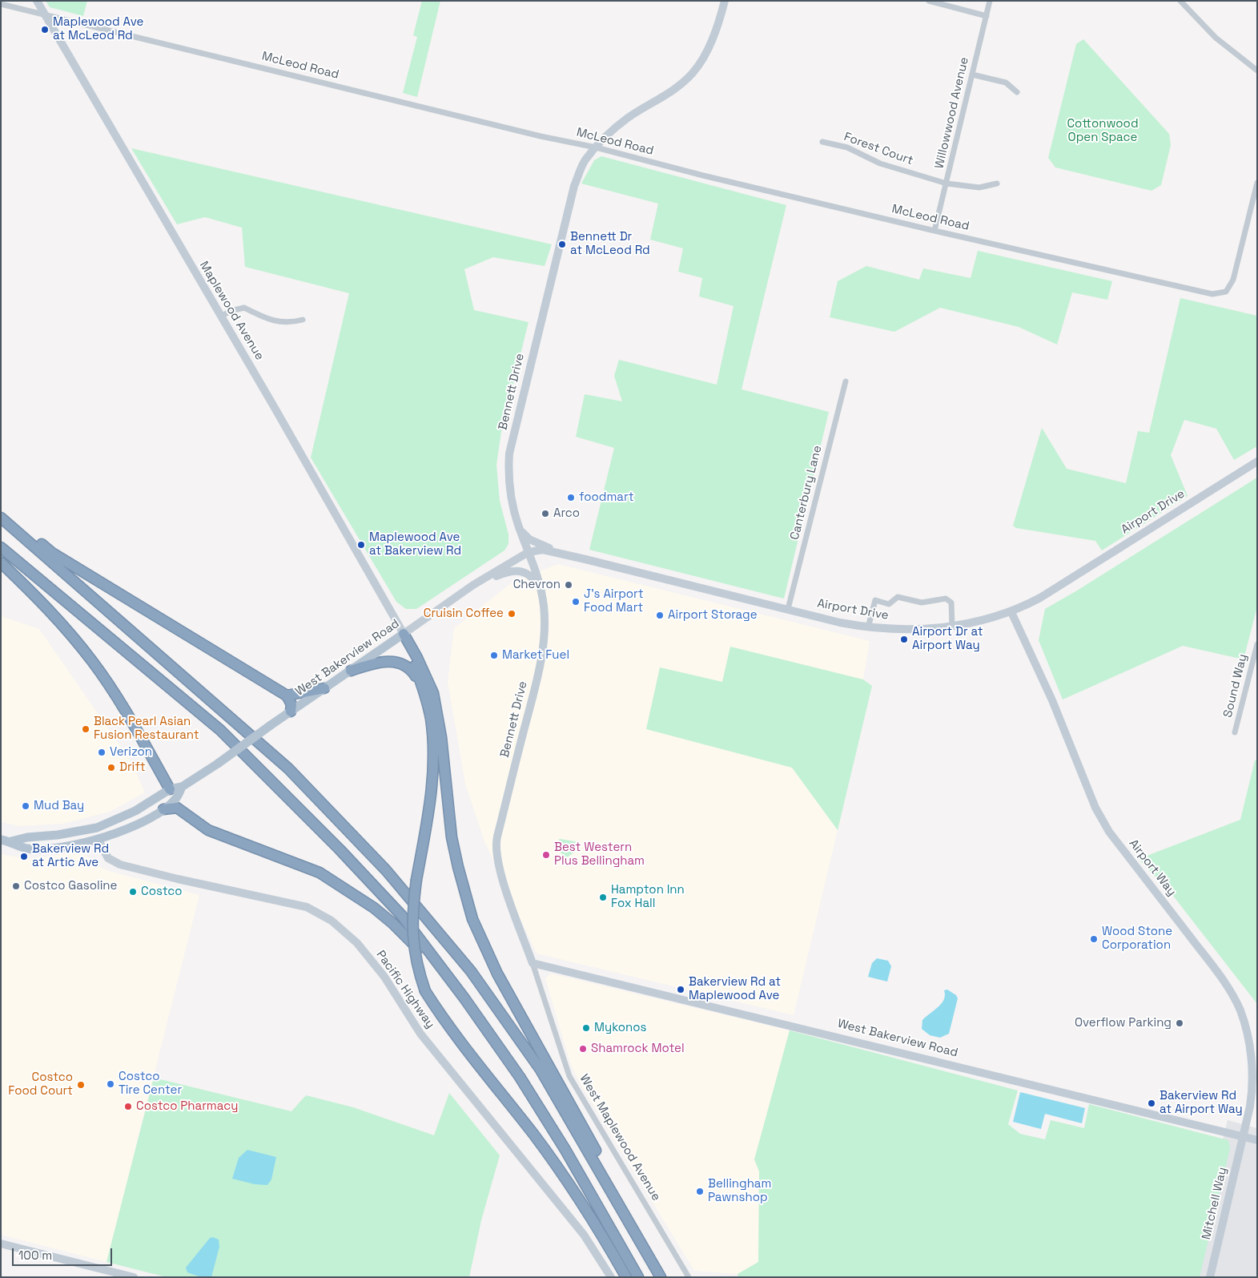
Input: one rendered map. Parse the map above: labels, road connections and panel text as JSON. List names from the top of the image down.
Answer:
{
  "streets": {
    "main road": ["West Bakerview Road"],
    "street": [
      "McLeod Road",
      "Willowwood Avenue",
      "Forest Court",
      "Maplewood Avenue",
      "Bennett Drive",
      "Canterbury Lane",
      "Airport Drive",
      "Sound Way",
      "Airport Way",
      "Pacific Highway",
      "West Maplewood Avenue",
      "Mitchell Way"
    ]
  },
  "crossings": [
    ["McLeod Road", "Willowwood Avenue"],
    ["McLeod Road", "Maplewood Avenue"],
    ["McLeod Road", "Bennett Drive"],
    ["Willowwood Avenue", "Forest Court"],
    ["Maplewood Avenue", "West Bakerview Road"],
    ["Bennett Drive", "Airport Drive"],
    ["Bennett Drive", "West Bakerview Road"],
    ["Bennett Drive", "West Maplewood Avenue"],
    ["Canterbury Lane", "Airport Drive"],
    ["Airport Drive", "West Bakerview Road"],
    ["Airport Drive", "Airport Way"],
    ["West Bakerview Road", "Airport Way"],
    ["West Bakerview Road", "Pacific Highway"],
    ["West Bakerview Road", "West Maplewood Avenue"],
    ["West Bakerview Road", "Mitchell Way"],
    ["Airport Way", "Mitchell Way"]
  ],
  "parks": ["Cottonwood Open Space"],
  "places": [
    "Maplewood Ave at McLeod Rd",
    "Bennett Dr at McLeod Rd",
    "foodmart",
    "Arco",
    "Maplewood Ave at Bakerview Rd",
    "Chevron",
    "J's Airport Food Mart",
    "Cruisin Coffee",
    "Airport Storage",
    "Airport Dr at Airport Way",
    "Market Fuel",
    "Black Pearl Asian Fusion Restaurant",
    "Verizon",
    "Drift",
    "Mud Bay",
    "Best Western Plus Bellingham",
    "Bakerview Rd at Artic Ave",
    "Costco Gasoline",
    "Costco",
    "Hampton Inn Fox Hall",
    "Wood Stone Corporation",
    "Bakerview Rd at Maplewood Ave",
    "Overflow Parking",
    "Mykonos",
    "Shamrock Motel",
    "Costco Tire Center",
    "Costco Food Court",
    "Bakerview Rd at Airport Way",
    "Costco Pharmacy",
    "Bellingham Pawnshop"
  ],
  "scale_bar": "100 m"
}
